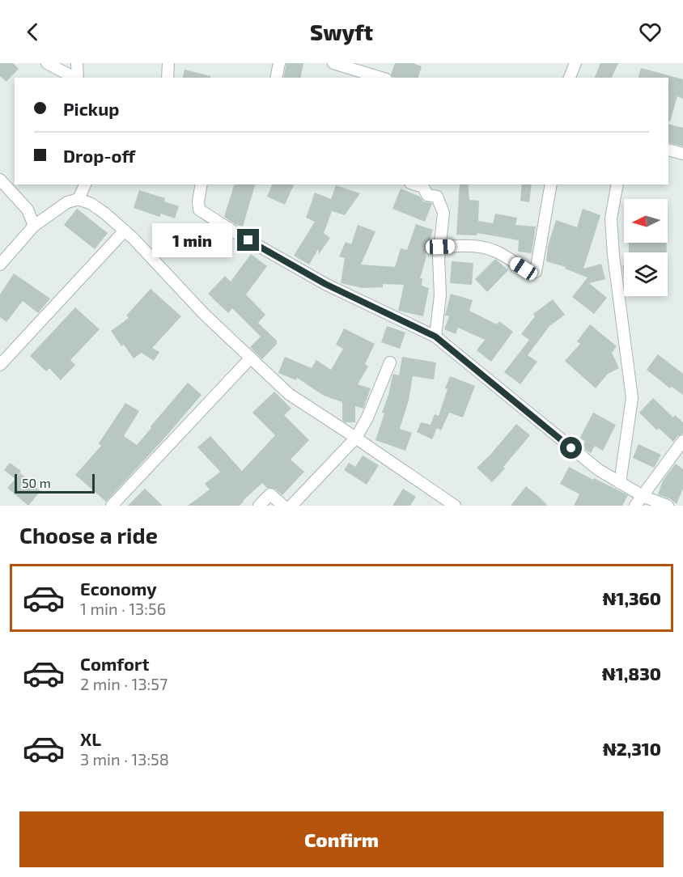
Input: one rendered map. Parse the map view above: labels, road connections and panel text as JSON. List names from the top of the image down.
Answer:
{
  "scale_bar": "50 m",
  "north": "left",
  "page": {
    "header": "Swyft",
    "banner": ["Pickup", "Drop-off"],
    "bubble": "1 min",
    "scale": "50 m",
    "heading": "Choose a ride",
    "list": [
      {
        "name": "Economy",
        "note": "1 min · 13:56",
        "value": "₦1,360"
      },
      {
        "name": "Comfort",
        "note": "2 min · 13:57",
        "value": "₦1,830"
      },
      {
        "name": "XL",
        "note": "3 min · 13:58",
        "value": "₦2,310"
      }
    ],
    "buttons": "Confirm"
  }
}
